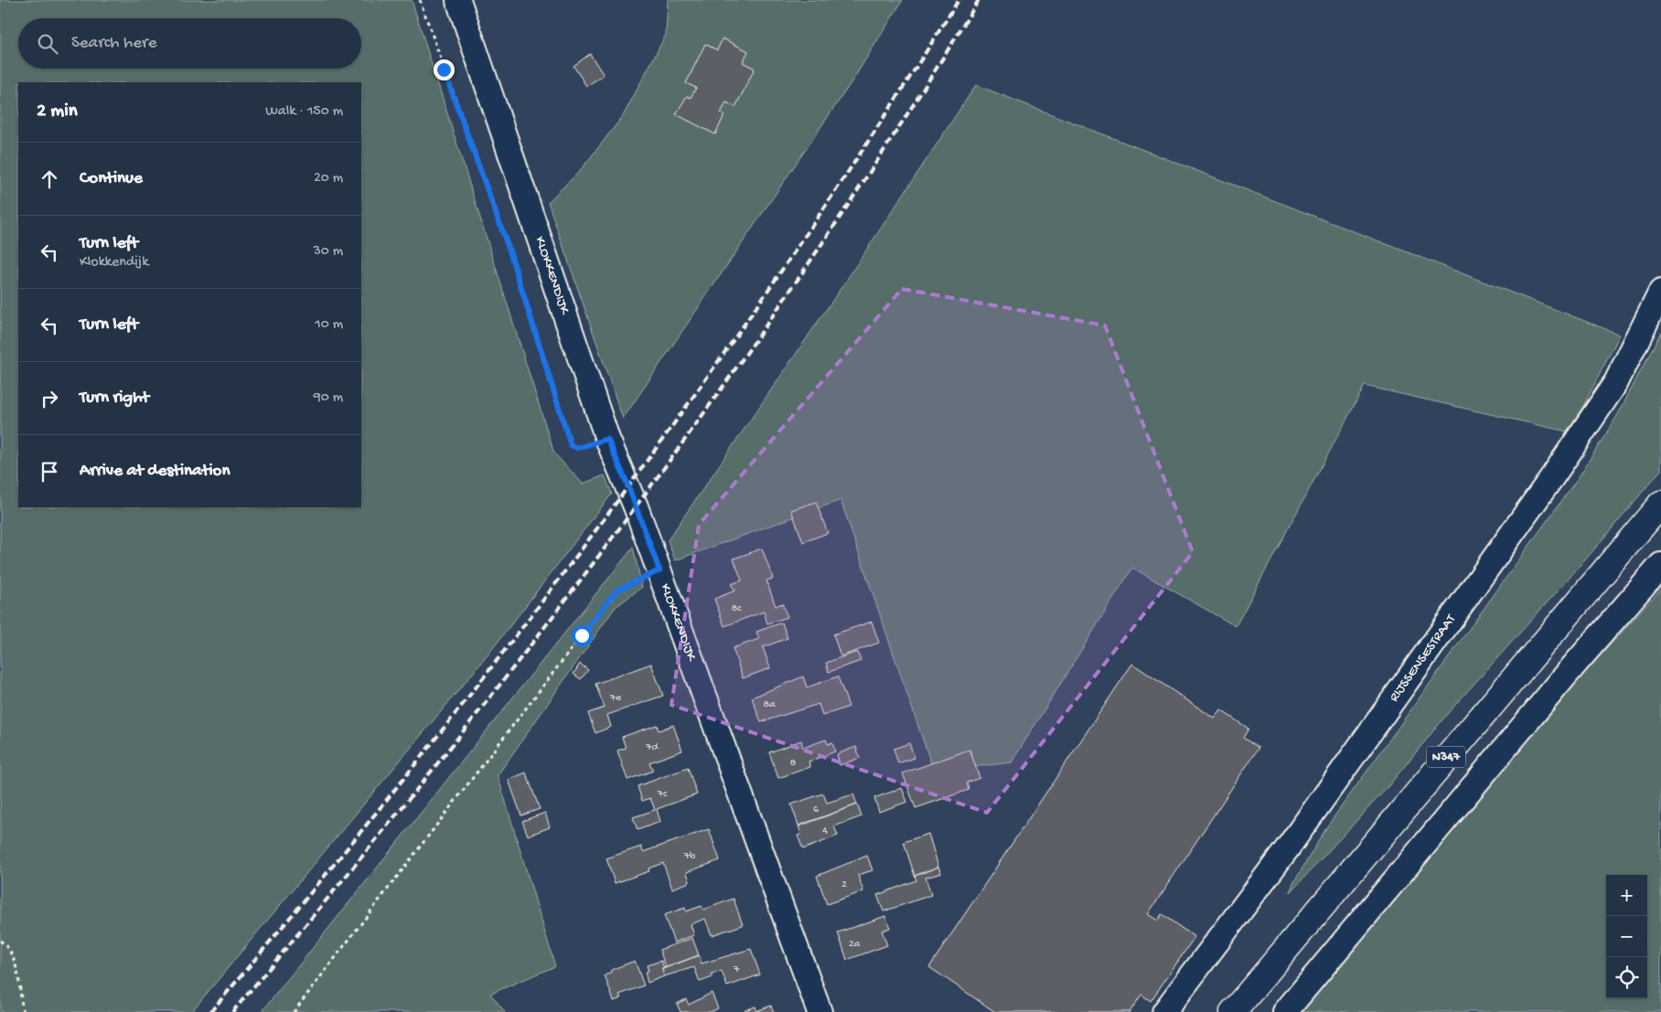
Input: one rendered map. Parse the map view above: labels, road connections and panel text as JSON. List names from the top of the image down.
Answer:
{
  "streets": {
    "main road": ["N347"],
    "street": ["KLOKKENDIJK", "RIJSSENSESTRAAT"]
  },
  "house_numbers": [
    "8c",
    "7e",
    "8a",
    "7d",
    "8",
    "7c",
    "6",
    "4",
    "7b",
    "2",
    "2a",
    "7"
  ],
  "page": {
    "search": "Search here",
    "heading": ["2 min", "Walk · 150 m"],
    "list": [
      ["Continue", "20 m"],
      ["Turn left", "Klokkendijk", "30 m"],
      ["Turn left", "10 m"],
      ["Turn right", "90 m"],
      "Arrive at destination"
    ],
    "map_buttons": ["+", "−"]
  }
}
